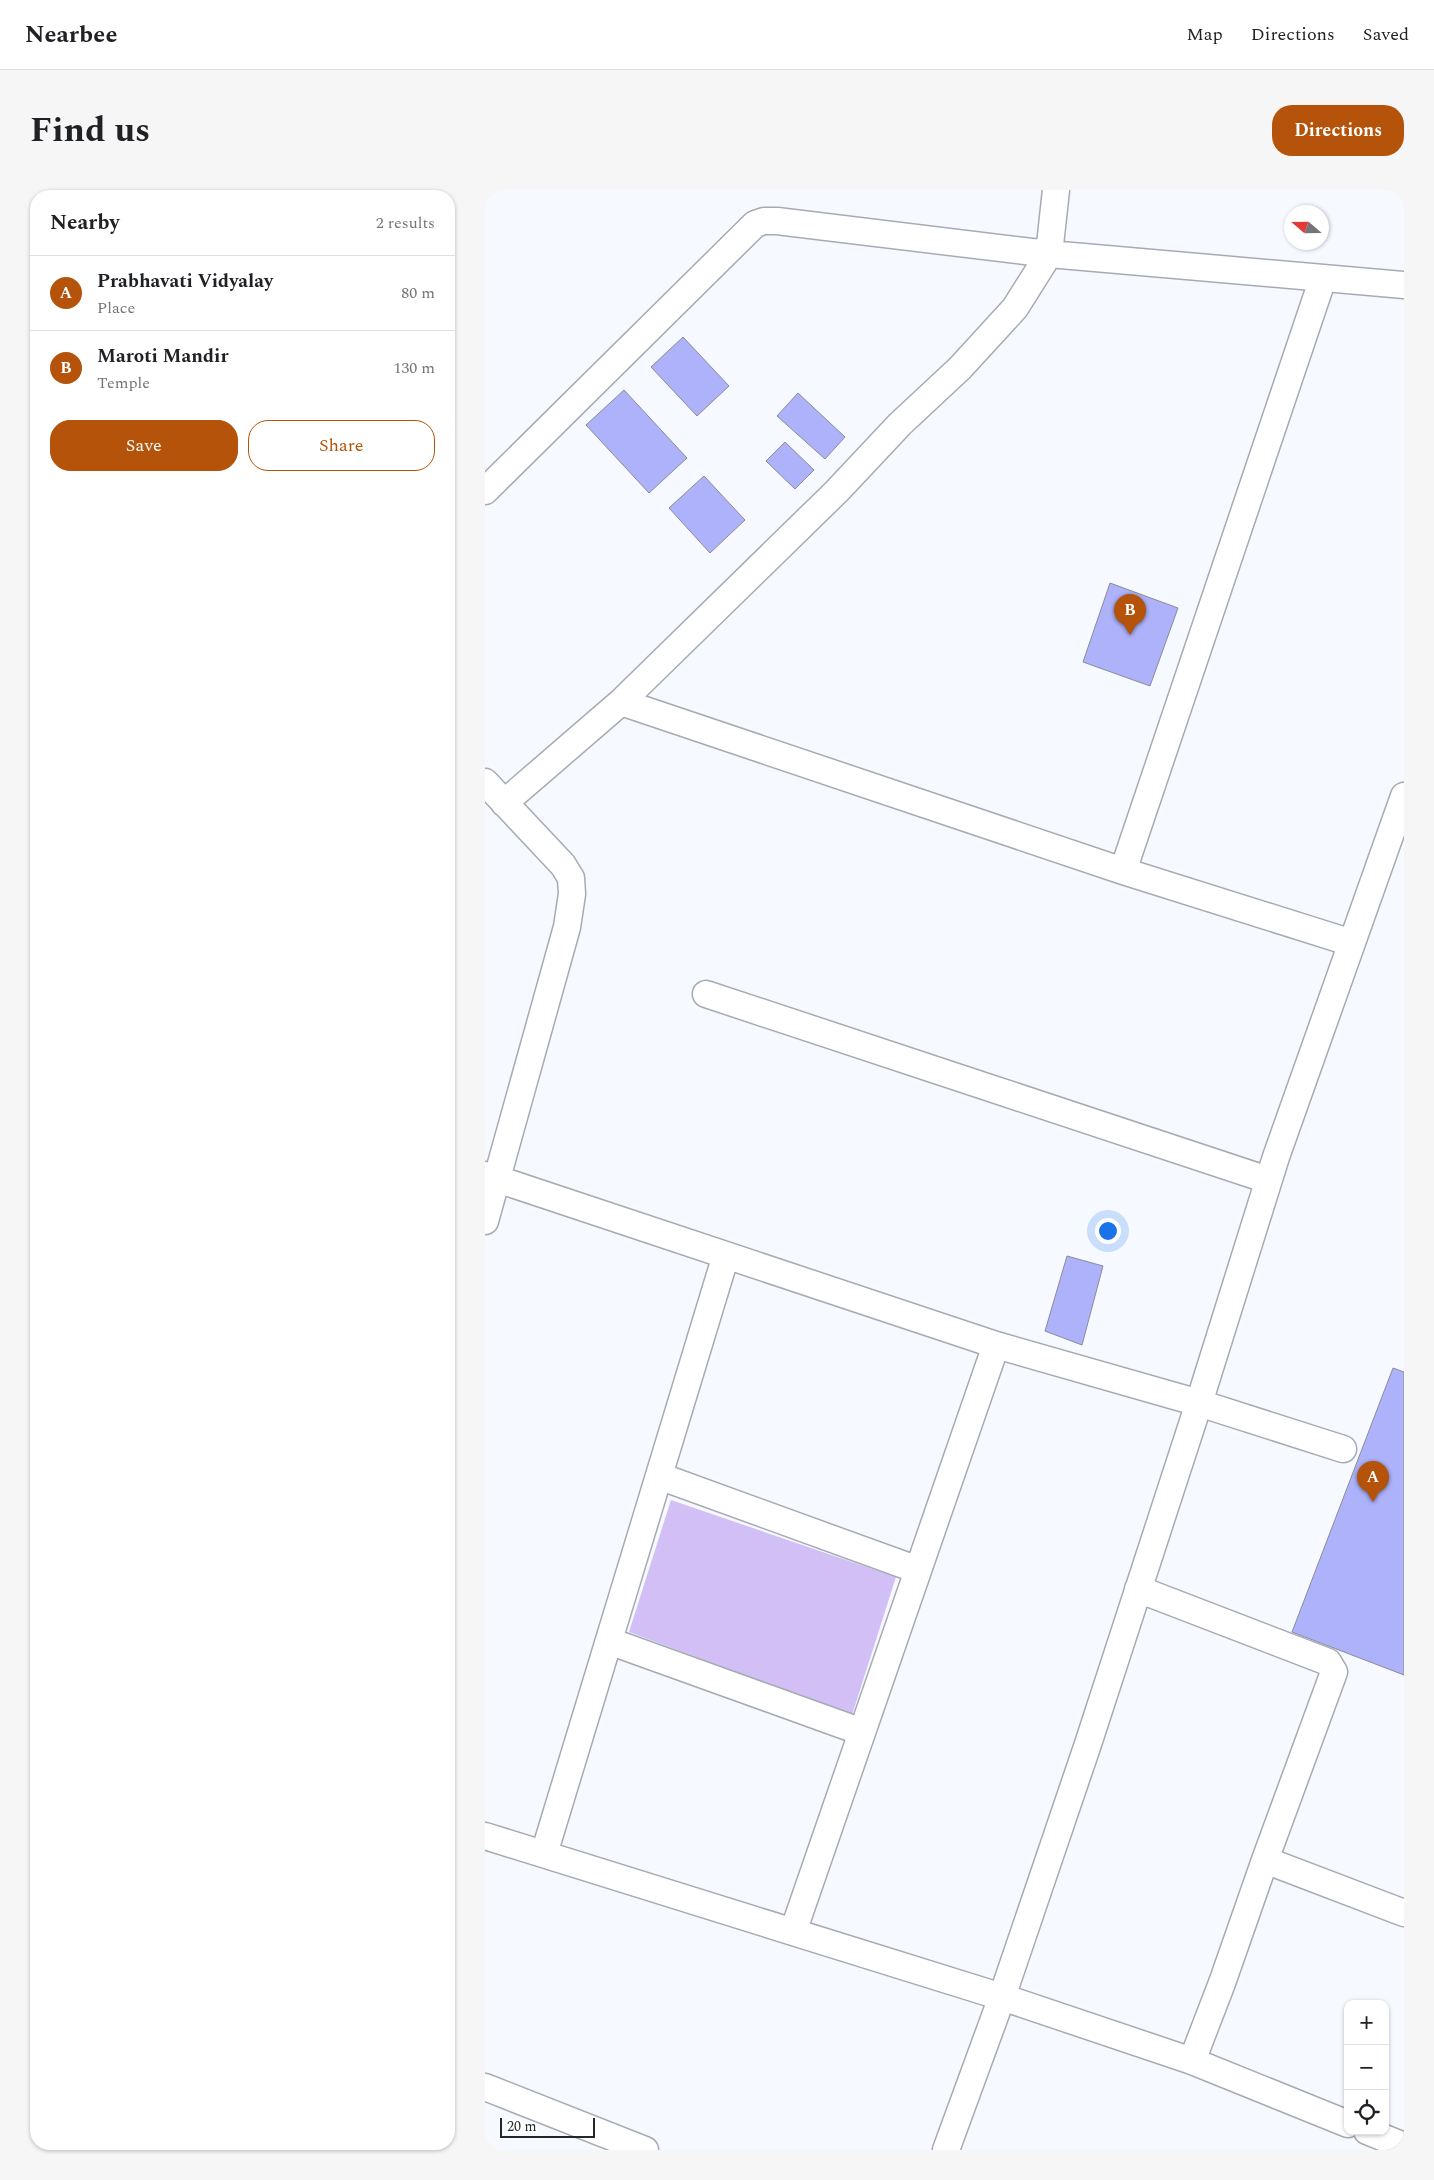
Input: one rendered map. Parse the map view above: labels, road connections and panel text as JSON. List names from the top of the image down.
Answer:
{
  "scale_bar": "20 m",
  "north": "left",
  "page": {
    "header": "Nearbee",
    "nav": ["Map", "Directions", "Saved"],
    "title": "Find us",
    "buttons": [
      "Directions",
      ["Save", "Share"]
    ],
    "heading": ["Nearby", "2 results"],
    "list": [
      {
        "mark": "A",
        "name": "Prabhavati Vidyalay",
        "note": "Place",
        "value": "80 m"
      },
      {
        "mark": "B",
        "name": "Maroti Mandir",
        "note": "Temple",
        "value": "130 m"
      }
    ],
    "pins": ["B", "A"],
    "map_buttons": ["+", "−"],
    "scale": "20 m"
  }
}
